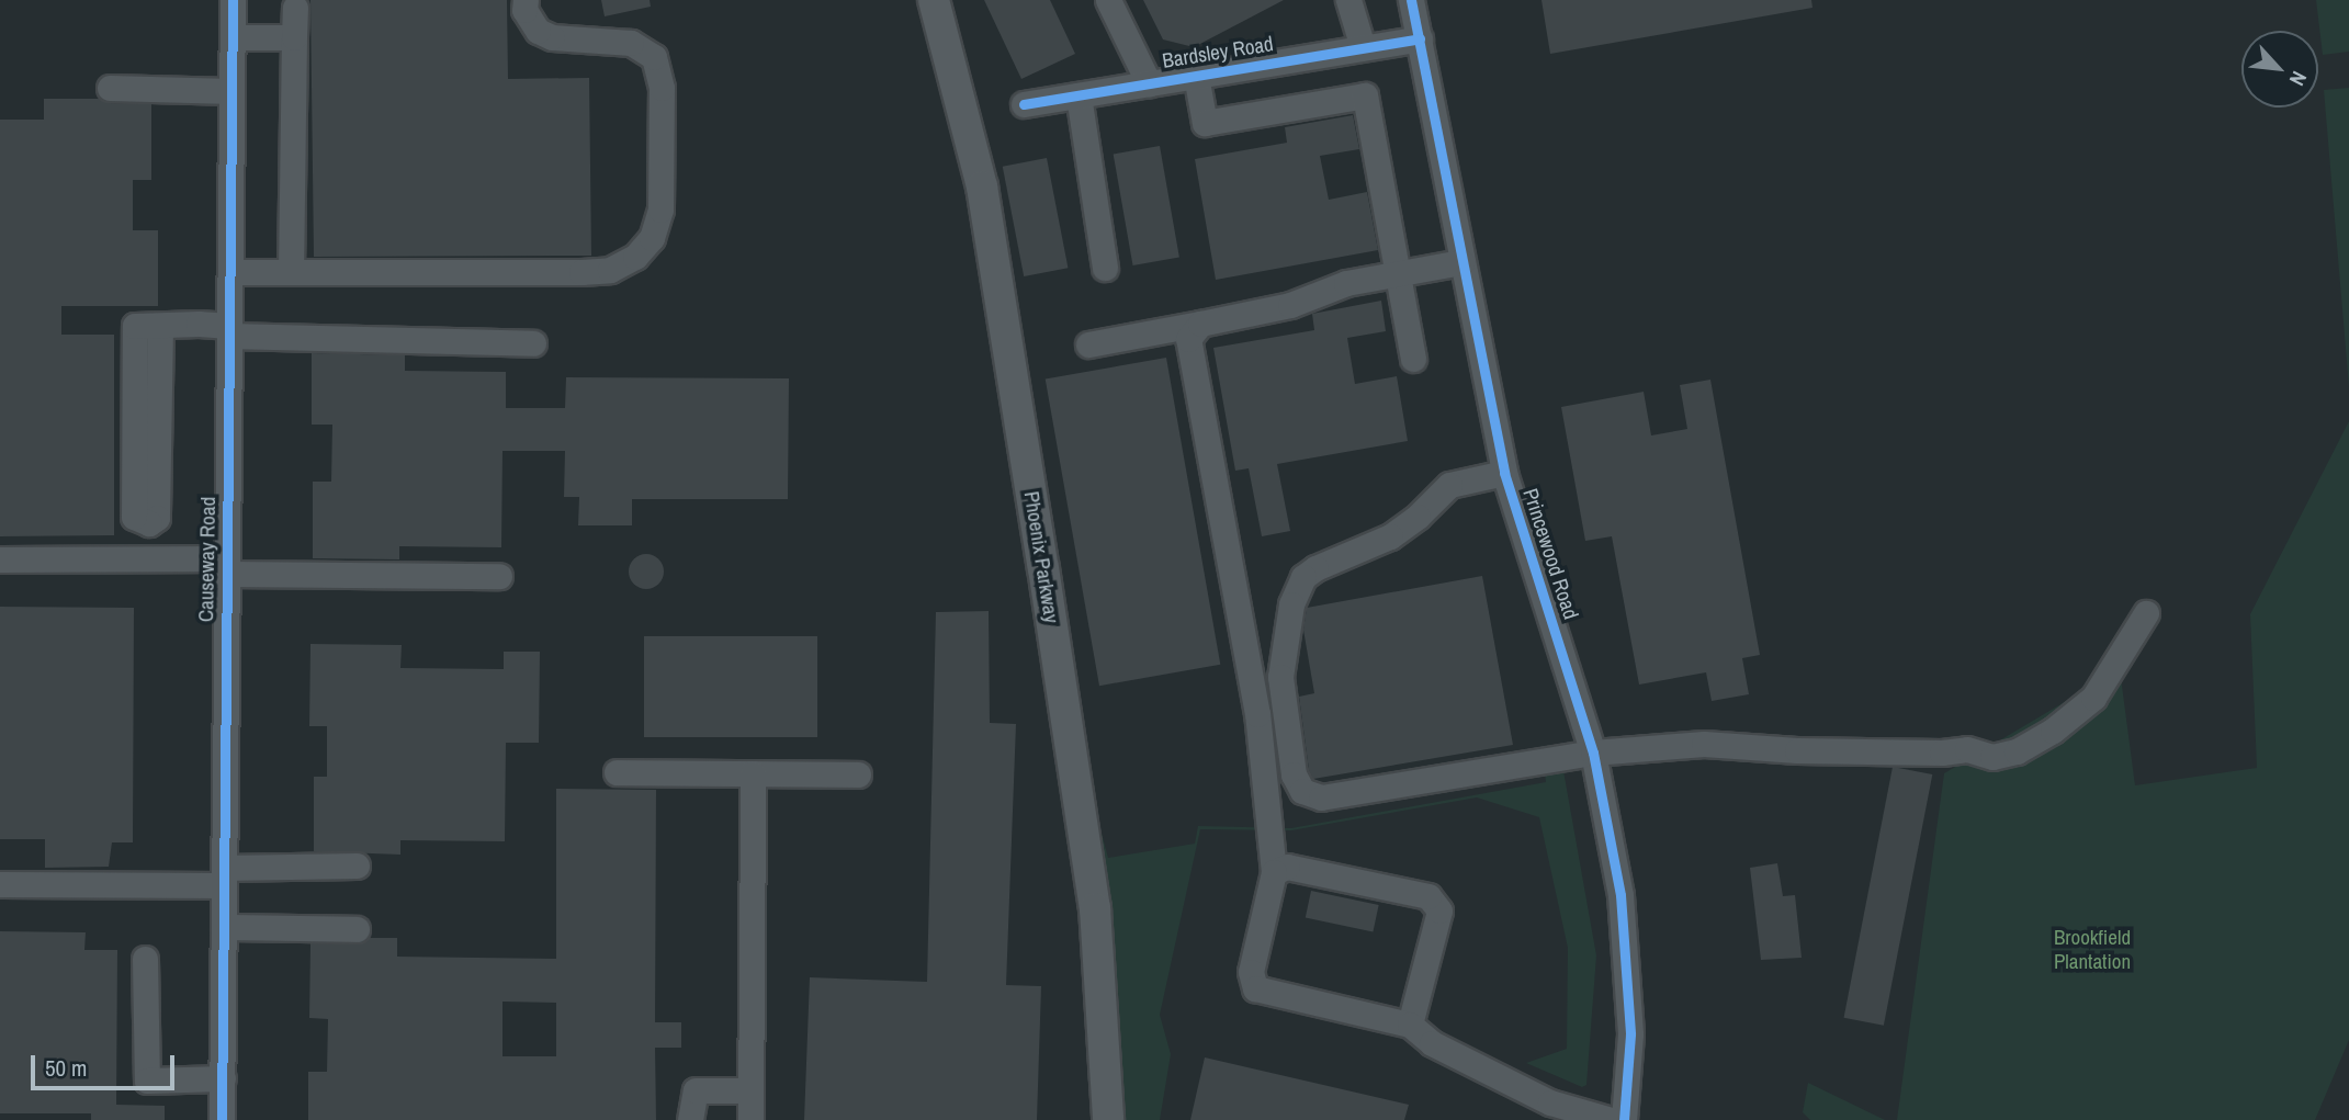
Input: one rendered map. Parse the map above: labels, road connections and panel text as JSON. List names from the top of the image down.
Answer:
{
  "streets": {
    "main road": ["Phoenix Parkway"],
    "street": ["Bardsley Road", "Princewood Road", "Causeway Road"]
  },
  "crossings": [
    ["Bardsley Road", "Princewood Road"]
  ],
  "parks": ["Brookfield Plantation"],
  "scale_bar": "50 m",
  "north": "bottom right"
}
